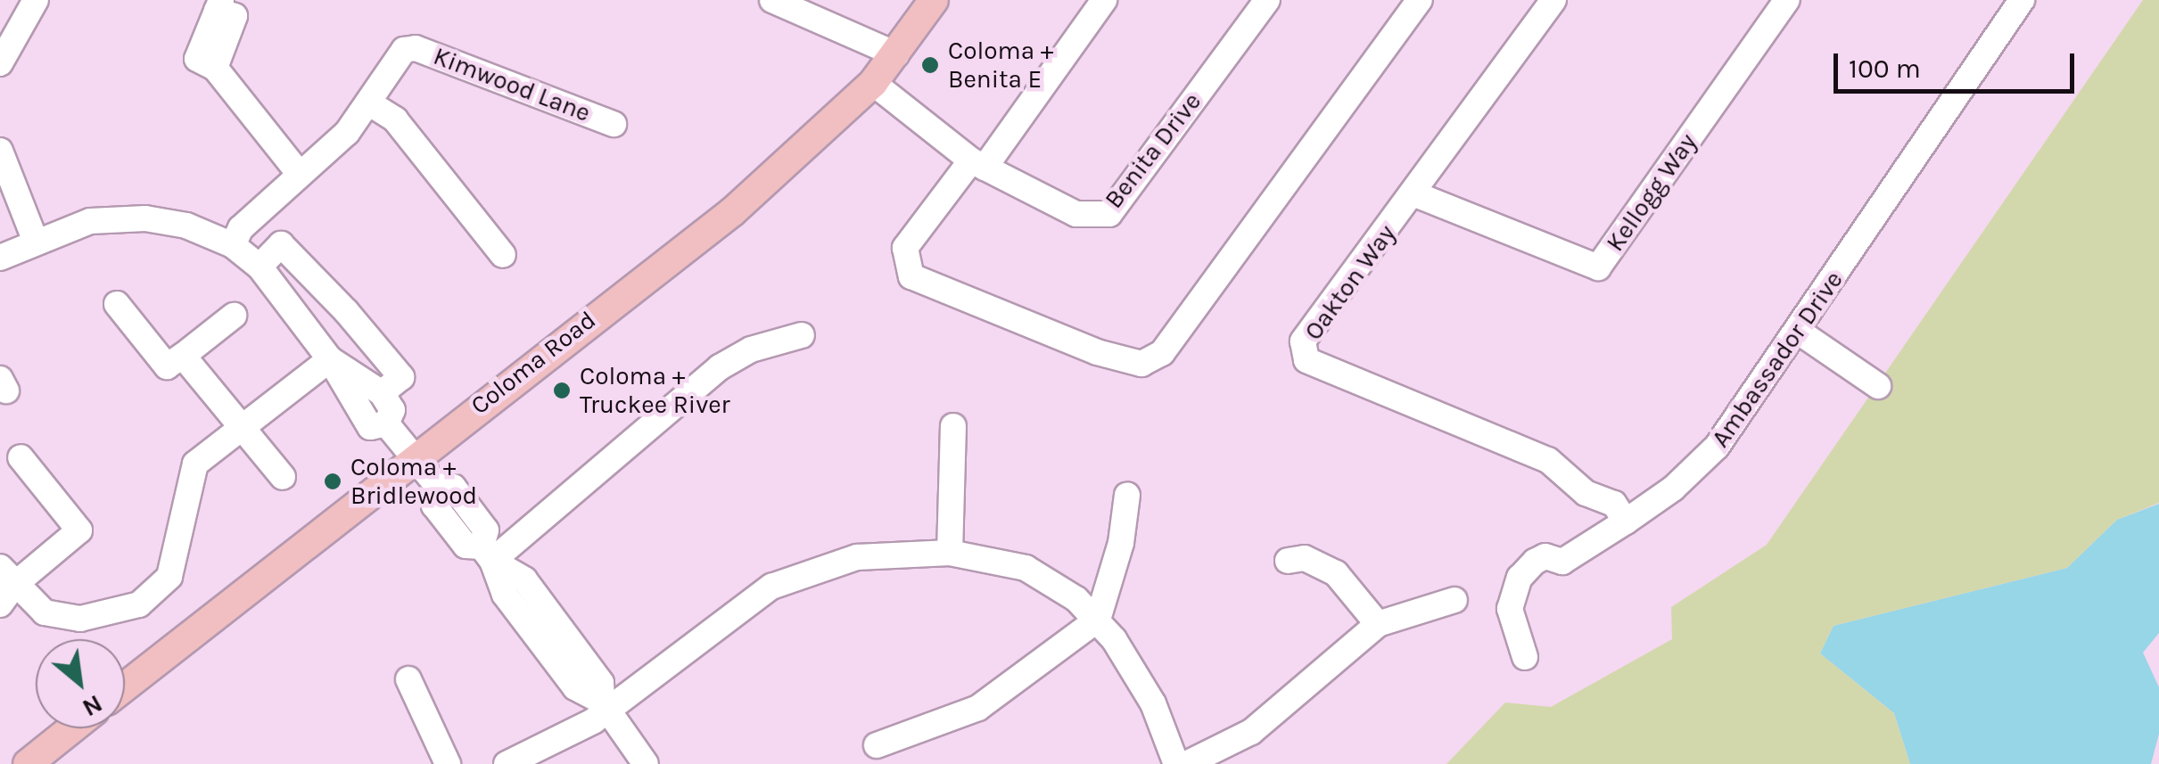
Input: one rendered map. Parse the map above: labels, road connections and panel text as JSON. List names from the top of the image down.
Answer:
{
  "streets": {
    "main road": ["Coloma Road"],
    "street": [
      "Kimwood Lane",
      "Benita Drive",
      "Kellogg Way",
      "Oakton Way",
      "Ambassador Drive"
    ]
  },
  "crossings": [
    ["Benita Drive", "Coloma Road"],
    ["Kellogg Way", "Oakton Way"],
    ["Oakton Way", "Ambassador Drive"]
  ],
  "places": ["Coloma + Benita E", "Coloma + Truckee River", "Coloma + Bridlewood"],
  "scale_bar": "100 m",
  "north": "bottom right"
}
